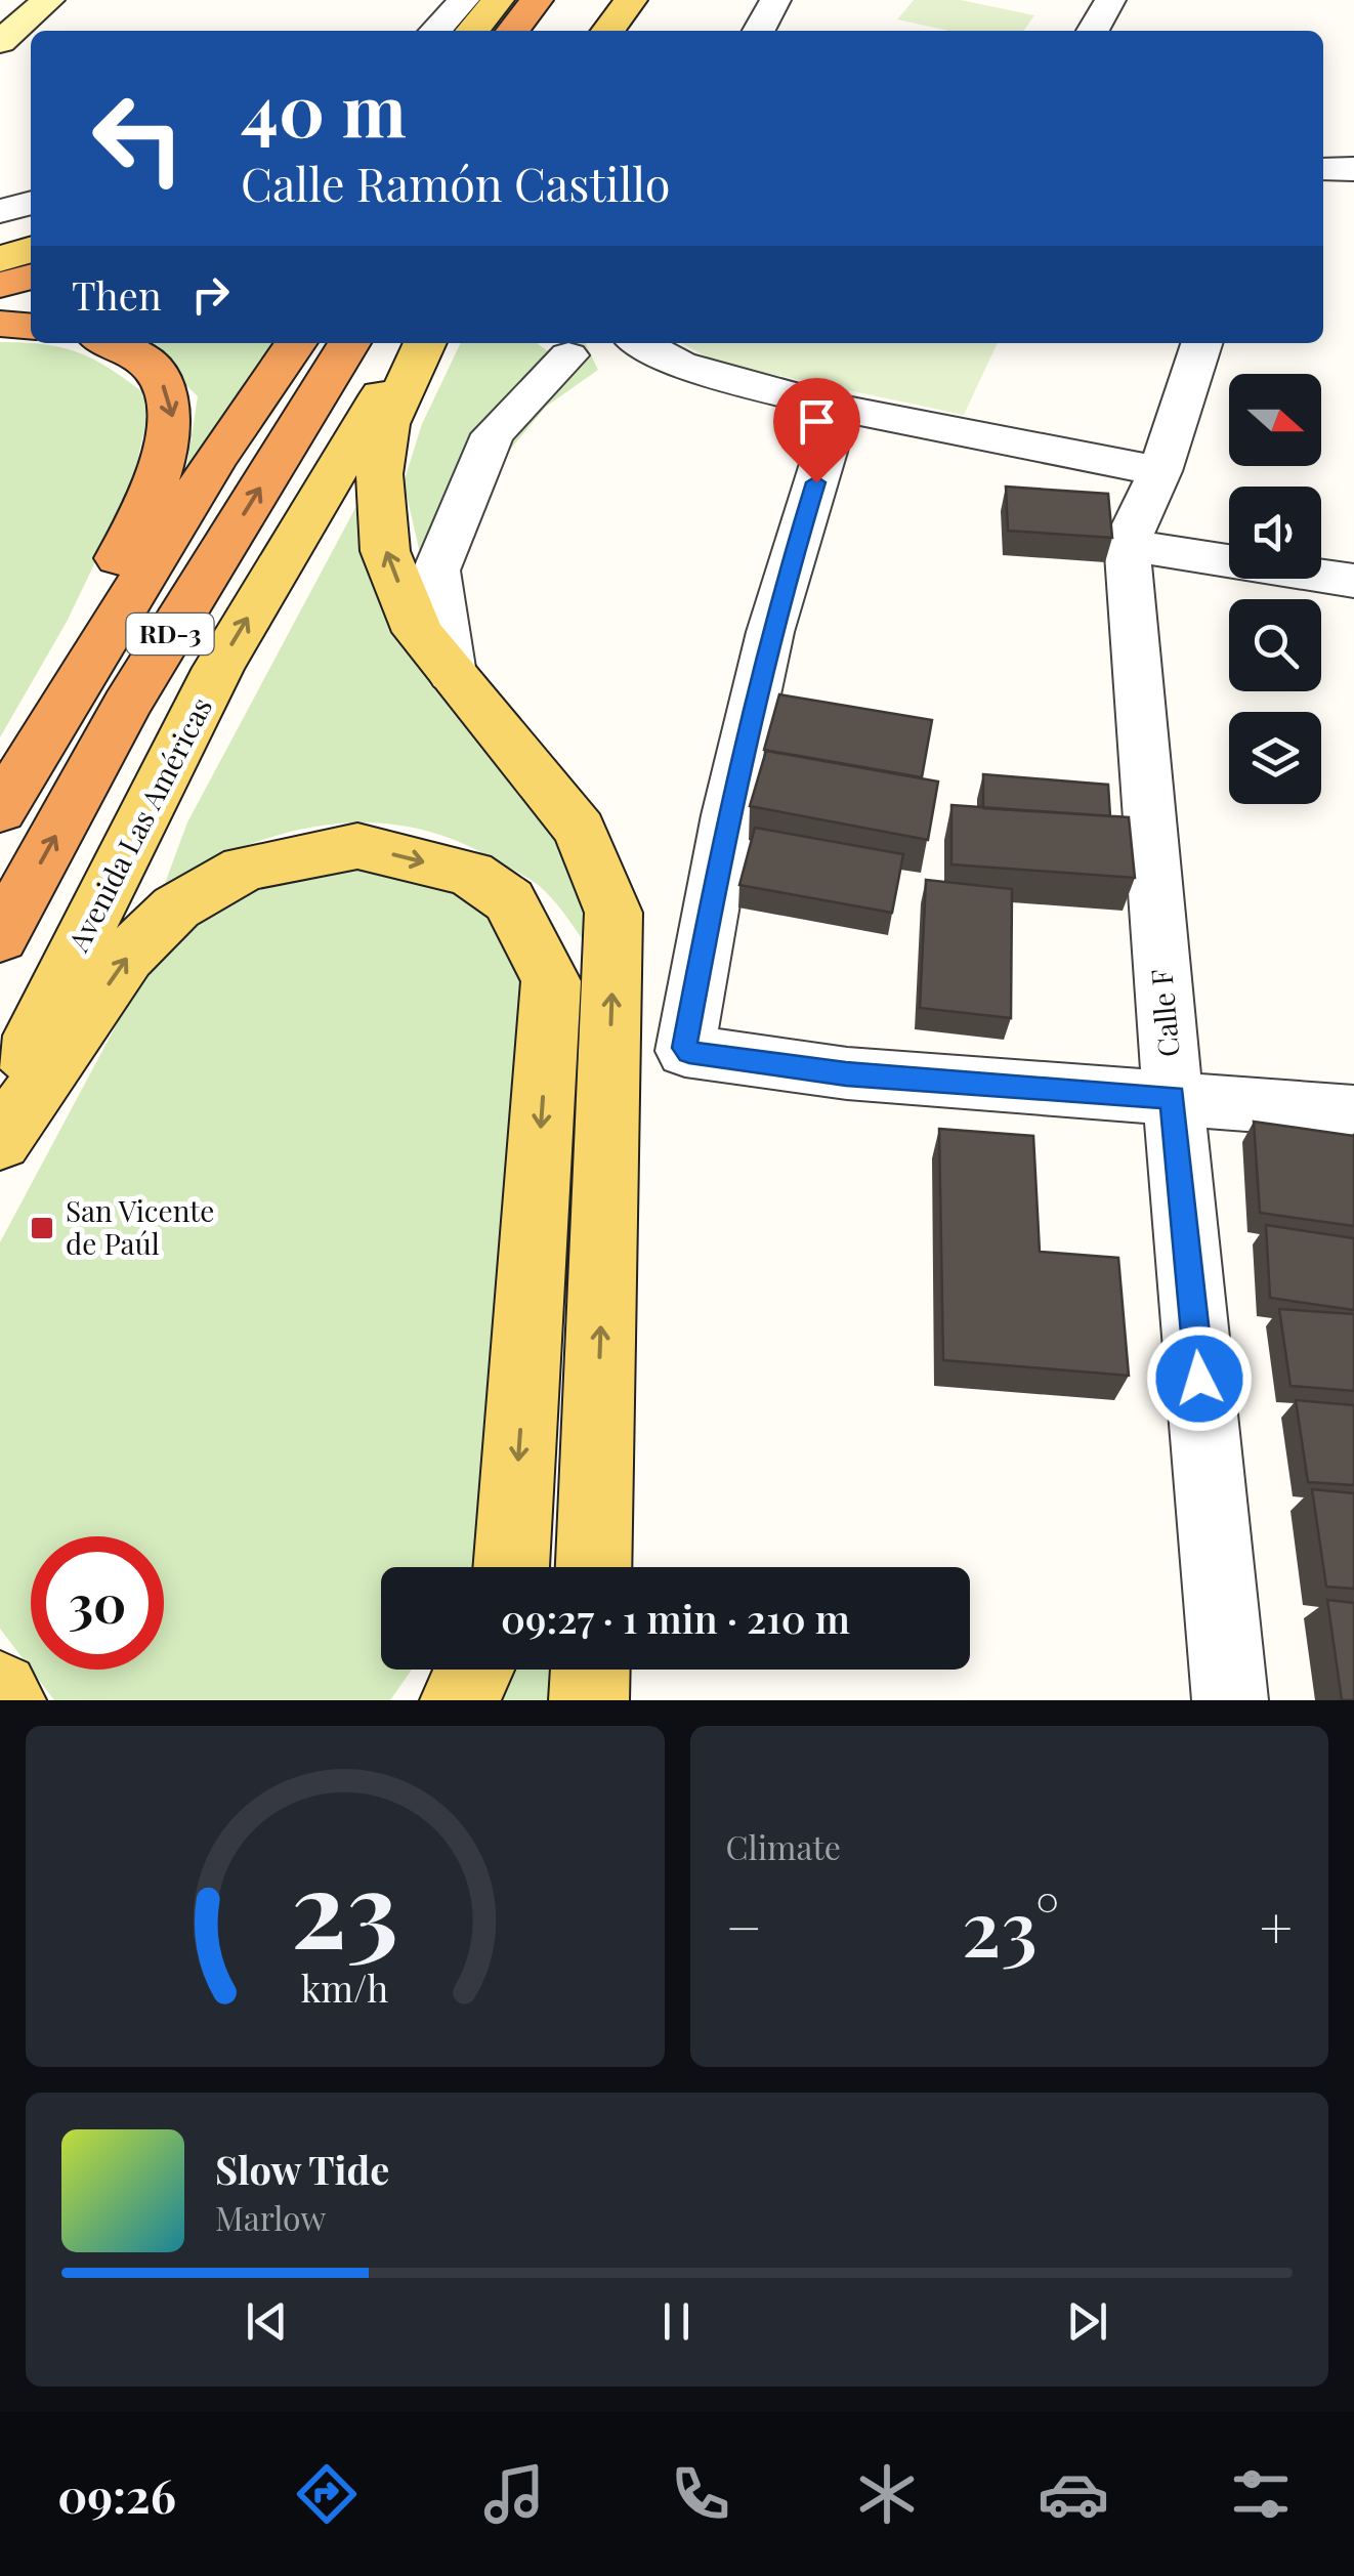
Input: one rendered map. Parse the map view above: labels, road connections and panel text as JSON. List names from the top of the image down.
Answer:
{
  "streets": {
    "highway": ["RD-3"],
    "main road": ["Avenida Las Américas"],
    "street": ["Calle F"]
  },
  "one_way": ["Avenida Las Américas"],
  "places": {
    "transit": ["San Vicente de Paúl"]
  },
  "north": "right",
  "page": {
    "turn": ["40 m", "Calle Ramón Castillo"],
    "then": "Then",
    "limit": "30",
    "trip": "09:27 · 1 min · 210 m",
    "tile": "Climate",
    "heat": ["−", "23°", "+"],
    "song": ["Slow Tide", "Marlow"],
    "tabs": "09:26",
    "gauge": ["23", "km/h"]
  }
}
